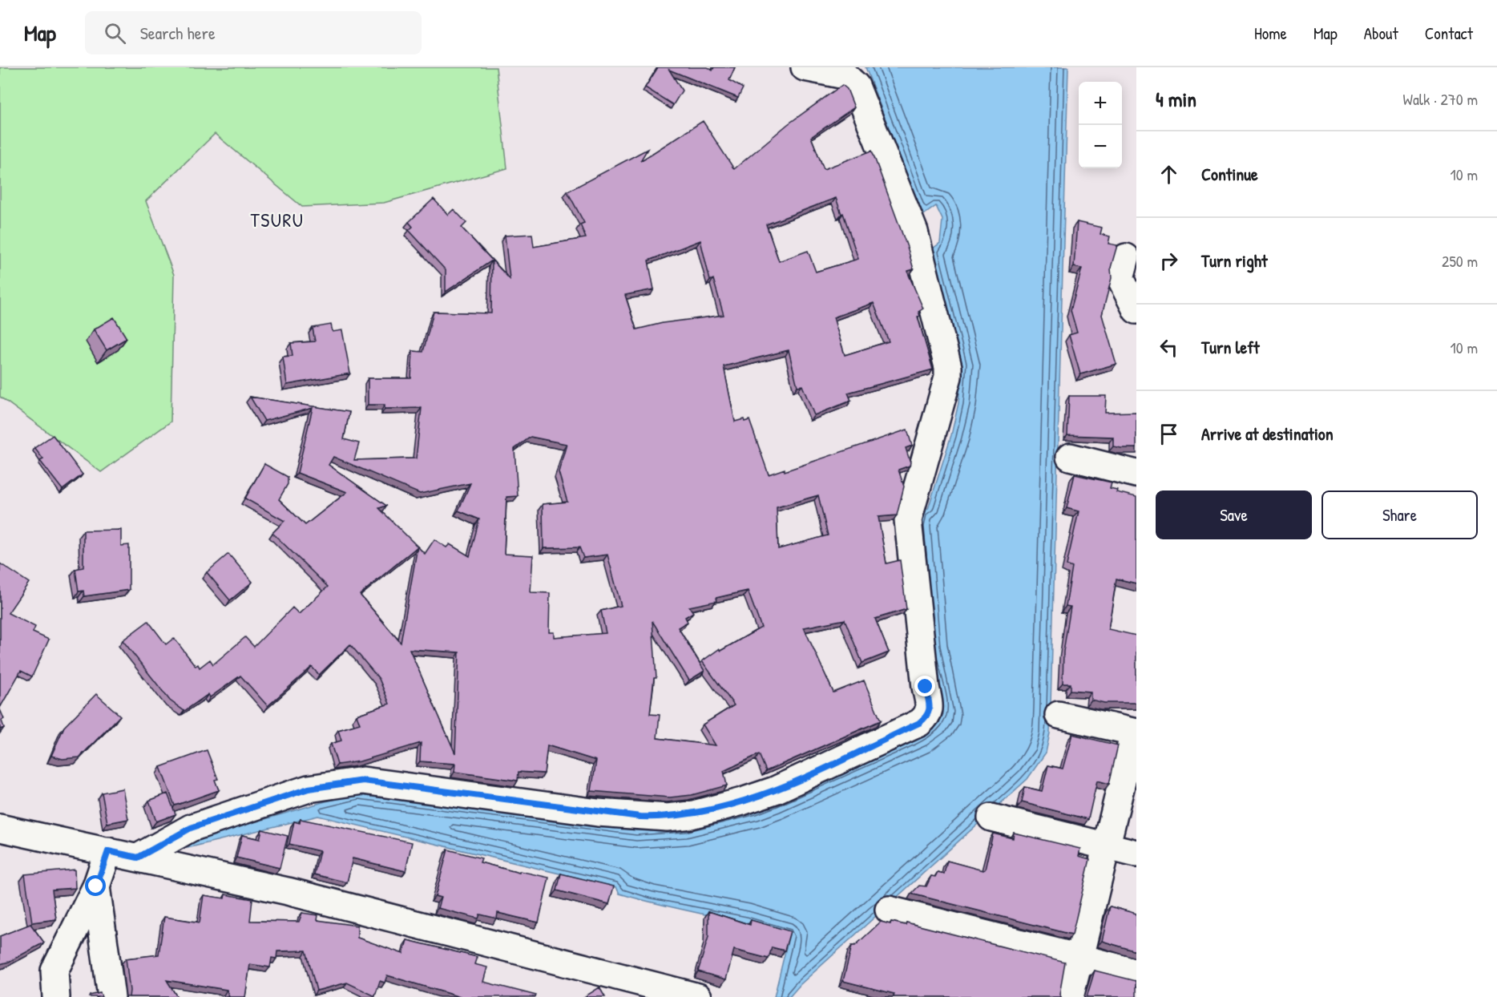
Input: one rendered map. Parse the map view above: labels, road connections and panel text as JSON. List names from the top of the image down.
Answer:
{
  "districts": ["TSURU"],
  "page": {
    "header": "Map",
    "search": "Search here",
    "nav": [
      "Home",
      "Map",
      "About",
      "Contact"
    ],
    "heading": ["4 min", "Walk · 270 m"],
    "map_buttons": ["+", "−"],
    "list": [
      ["Continue", "10 m"],
      ["Turn right", "250 m"],
      ["Turn left", "10 m"],
      "Arrive at destination"
    ],
    "buttons": ["Save", "Share"]
  }
}
